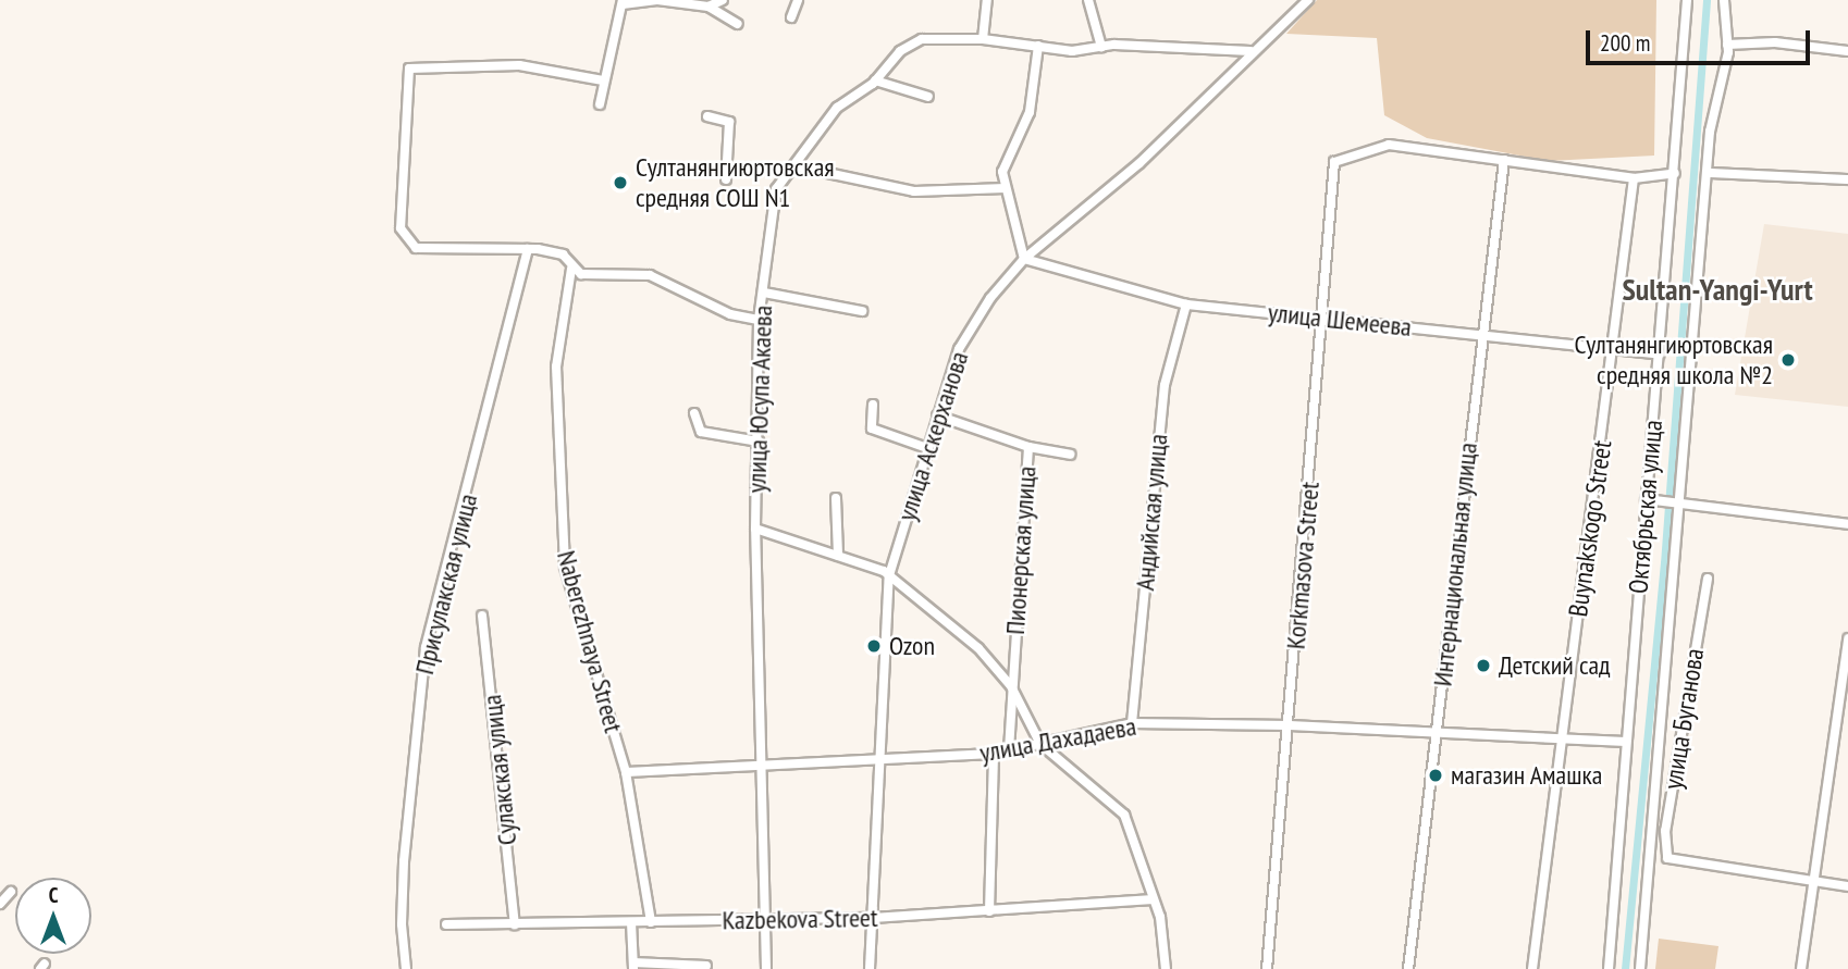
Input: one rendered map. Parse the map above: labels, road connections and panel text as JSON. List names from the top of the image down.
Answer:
{
  "streets": {
    "street": [
      "улица Шемеева",
      "улица Юсупа Акаева",
      "улица Аскерханова",
      "Октябрьская улица",
      "Андийская улица",
      "Buynakskogo Street",
      "Пионерская улица",
      "Интернациональная улица",
      "Korkmasova Street",
      "Присулакская улица",
      "Naberezhnaya Street",
      "улица Буганова",
      "улица Дахадаева",
      "Сулакская улица",
      "Kazbekova Street"
    ]
  },
  "crossings": [
    ["улица Шемеева", "улица Аскерханова"],
    ["улица Шемеева", "Октябрьская улица"],
    ["улица Шемеева", "Андийская улица"],
    ["улица Шемеева", "Buynakskogo Street"],
    ["улица Шемеева", "Интернациональная улица"],
    ["улица Шемеева", "Korkmasova Street"],
    ["улица Юсупа Акаева", "улица Аскерханова"],
    ["улица Юсупа Акаева", "улица Дахадаева"],
    ["улица Юсупа Акаева", "Kazbekova Street"],
    ["улица Аскерханова", "Пионерская улица"],
    ["улица Аскерханова", "улица Дахадаева"],
    ["улица Аскерханова", "Kazbekova Street"],
    ["Октябрьская улица", "улица Дахадаева"],
    ["Андийская улица", "улица Дахадаева"],
    ["Buynakskogo Street", "улица Дахадаева"],
    ["Пионерская улица", "улица Дахадаева"],
    ["Интернациональная улица", "Korkmasova Street"],
    ["Интернациональная улица", "улица Дахадаева"],
    ["Korkmasova Street", "улица Дахадаева"],
    ["Naberezhnaya Street", "улица Дахадаева"],
    ["Naberezhnaya Street", "Kazbekova Street"],
    ["Сулакская улица", "Kazbekova Street"]
  ],
  "districts": ["Sultan-Yangi-Yurt"],
  "places": [
    "Султанянгиюртовская средняя СОШ N1",
    "Султанянгиюртовская средняя школа №2",
    "Ozon",
    "Детский сад",
    "магазин Амашка"
  ],
  "scale_bar": "200 m",
  "north": "top"
}
